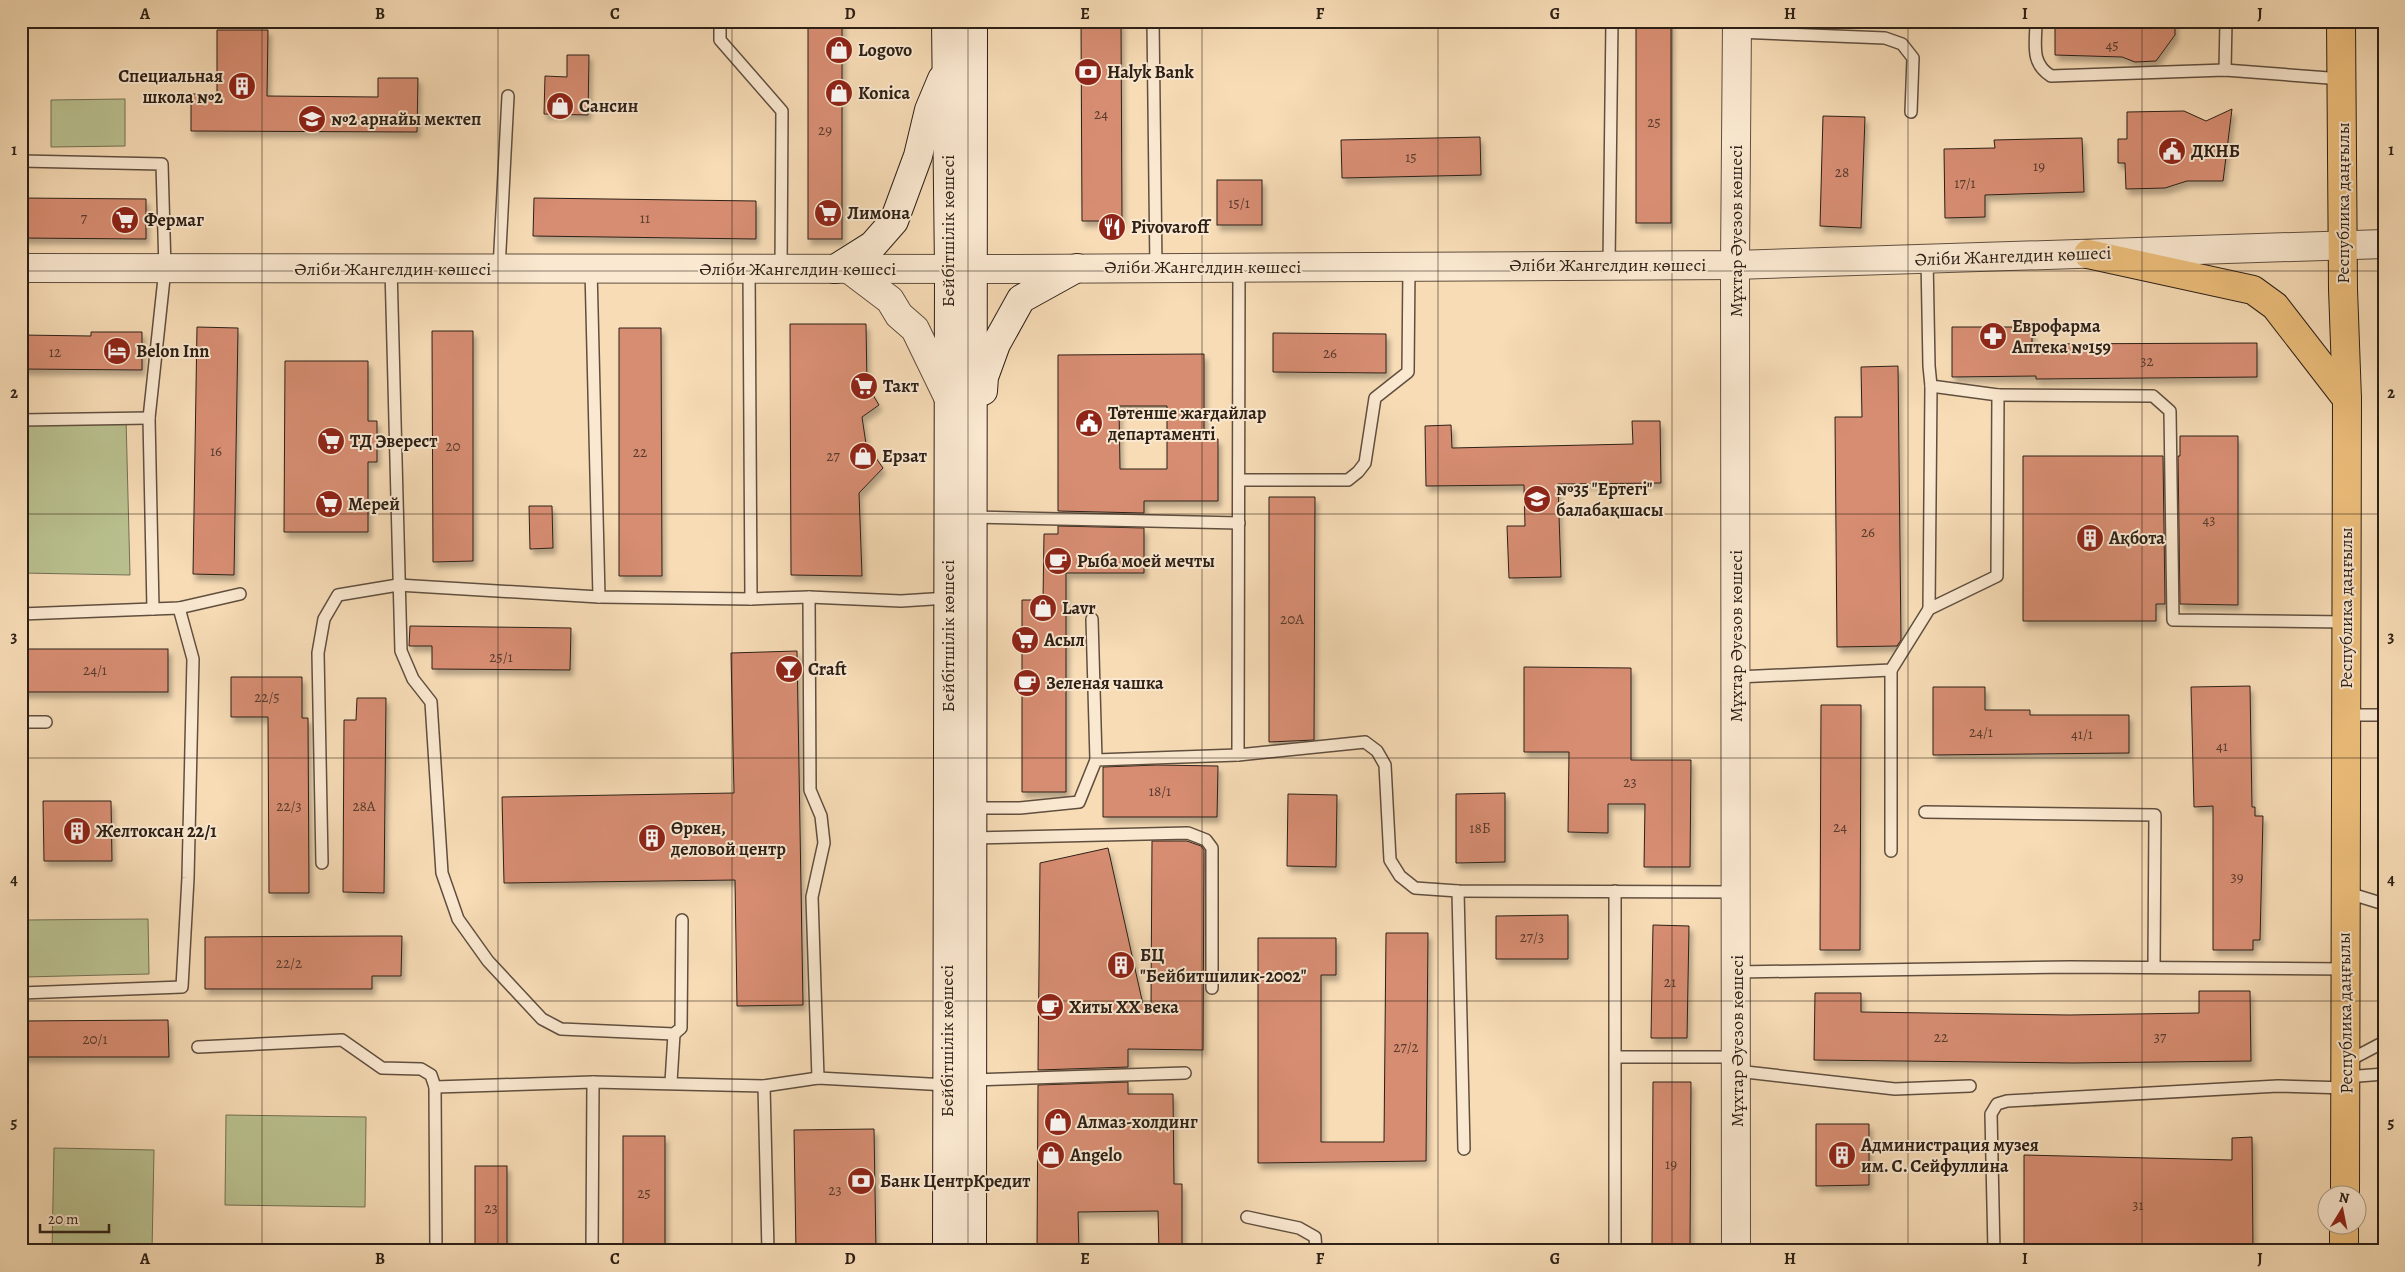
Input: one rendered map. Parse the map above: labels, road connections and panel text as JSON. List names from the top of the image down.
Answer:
{
  "streets": {
    "main road": ["Республика даңғылы"],
    "street": ["Бейбітшілік көшесі", "Мұхтар Әуезов көшесі", "Әліби Жангелдин көшесі"]
  },
  "crossings": [
    ["Республика даңғылы", "Әліби Жангелдин көшесі"],
    ["Бейбітшілік көшесі", "Әліби Жангелдин көшесі"],
    ["Мұхтар Әуезов көшесі", "Әліби Жангелдин көшесі"]
  ],
  "places": {
    "shop": [
      "Logovo",
      "Konica",
      "Сансин",
      "Ерзат",
      "Lavr",
      "Алмаз-холдинг",
      "Angelo"
    ],
    "bank": ["Halyk Bank", "Банк ЦентрКредит"],
    "building": [
      "Специальная школа №2",
      "Ақбота",
      "Желтоксан 22/1",
      "Өркен, деловой центр",
      "БЦ \"Бейбитшилик-2002\"",
      "Администрация музея им. С. Сейфуллина"
    ],
    "school or university": ["№2 арнайы мектеп", "№35 \"Ертегі\" балабақшасы"],
    "public building": ["ДКНБ", "Төтенше жағдайлар департаменті"],
    "supermarket": [
      "Лимона",
      "Фермаг",
      "Такт",
      "ТД Эверест",
      "Мерей",
      "Асыл"
    ],
    "restaurant": ["Pivovaroff"],
    "pharmacy": ["Еврофарма Аптека №159"],
    "hotel": ["Belon Inn"],
    "cafe": ["Рыба моей мечты", "Зеленая чашка", "Хиты ХХ века"],
    "bar": ["Craft"]
  },
  "house_numbers": [
    "45",
    "24",
    "25",
    "29",
    "15",
    "19",
    "28",
    "17/1",
    "15/1",
    "7",
    "11",
    "12",
    "26",
    "32",
    "20",
    "16",
    "22",
    "27",
    "43",
    "26",
    "20А",
    "25/1",
    "24/1",
    "22/5",
    "24/1",
    "41/1",
    "41",
    "23",
    "18/1",
    "22/3",
    "28А",
    "24",
    "18Б",
    "39",
    "27/3",
    "22/2",
    "21",
    "22",
    "37",
    "20/1",
    "27/2",
    "19",
    "23",
    "25",
    "31",
    "23"
  ],
  "scale_bar": "20 m",
  "north": "top",
  "grid": {
    "columns": [
      "A",
      "B",
      "C",
      "D",
      "E",
      "F",
      "G",
      "H",
      "I",
      "J"
    ],
    "rows": [
      "1",
      "2",
      "3",
      "4",
      "5"
    ]
  }
}
